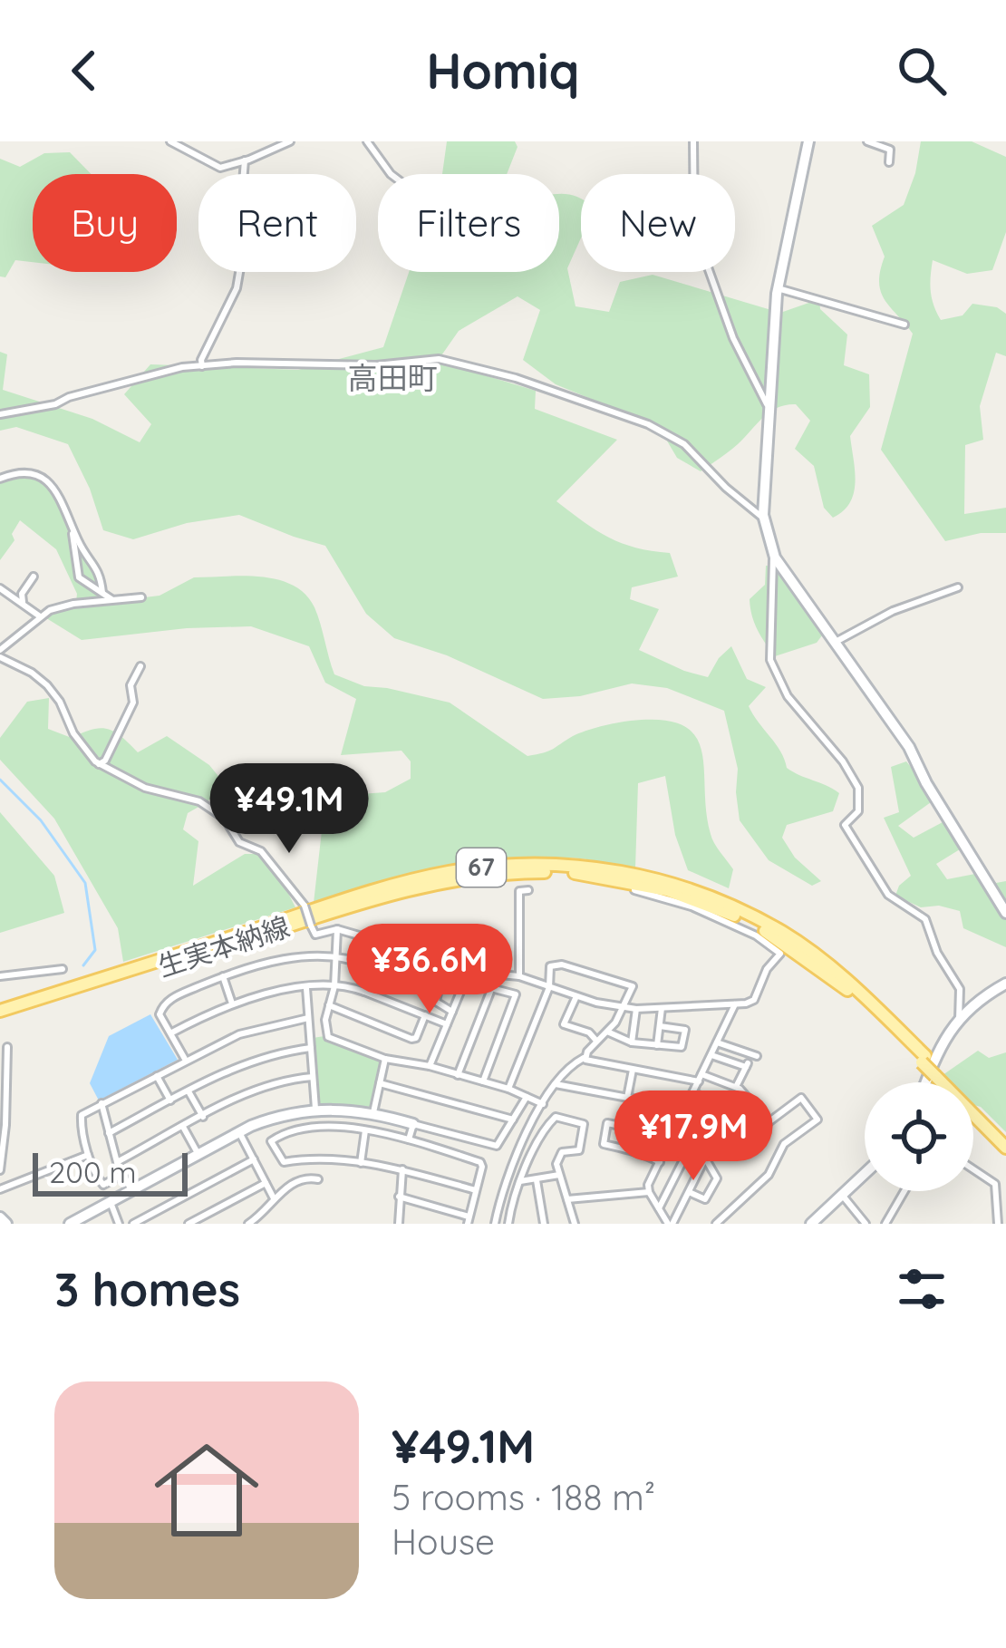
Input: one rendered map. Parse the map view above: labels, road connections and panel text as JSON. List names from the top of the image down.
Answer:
{
  "streets": {
    "main road": ["67", "生実本納線"]
  },
  "districts": ["高田町"],
  "scale_bar": "200 m",
  "page": {
    "header": "Homiq",
    "chip": [
      "Buy",
      "Rent",
      "Filters",
      "New"
    ],
    "price": ["¥49.1M", "¥36.6M", "¥17.9M"],
    "scale": "200 m",
    "heading": "3 homes",
    "list": [
      {
        "name": "¥49.1M",
        "note": "5 rooms · 188 m² · House"
      }
    ]
  }
}
